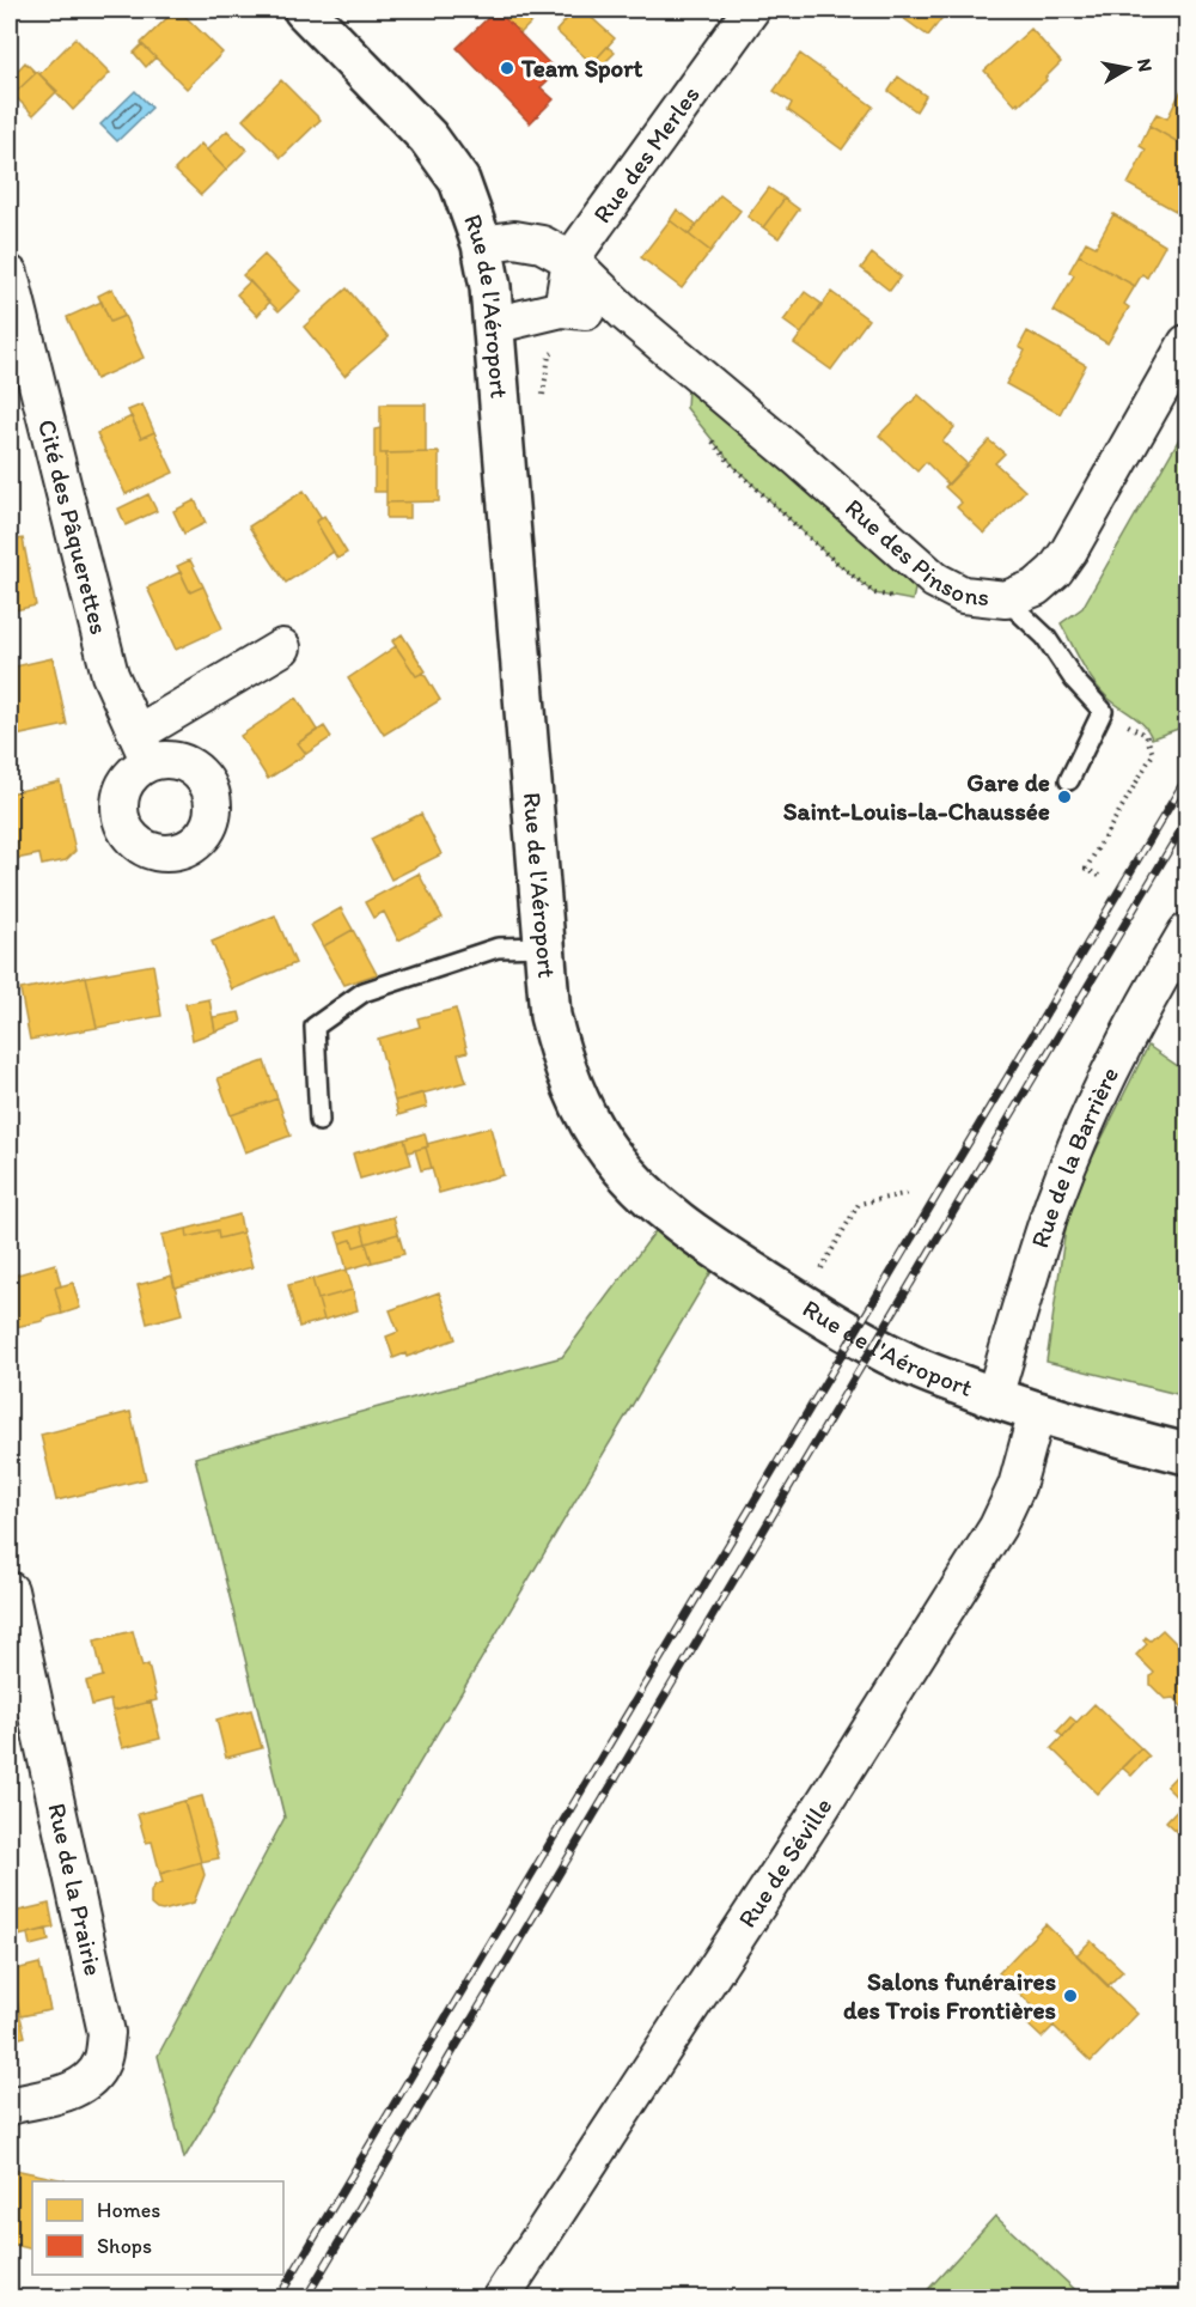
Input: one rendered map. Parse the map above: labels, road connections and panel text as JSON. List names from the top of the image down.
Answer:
{
  "streets": {
    "main road": ["Rue de l'Aéroport"],
    "street": [
      "Rue des Merles",
      "Cité des Pâquerettes",
      "Rue des Pinsons",
      "Rue de la Barrière",
      "Rue de Séville",
      "Rue de la Prairie"
    ]
  },
  "crossings": [
    ["Rue des Merles", "Rue des Pinsons"],
    ["Rue de l'Aéroport", "Rue des Pinsons"],
    ["Rue de l'Aéroport", "Rue de la Barrière"],
    ["Rue de l'Aéroport", "Rue de Séville"]
  ],
  "places": ["Team Sport", "Gare de Saint-Louis-la-Chaussée", "Salons funéraires des Trois Frontières"],
  "legend": ["Homes", "Shops"],
  "north": "right"
}
